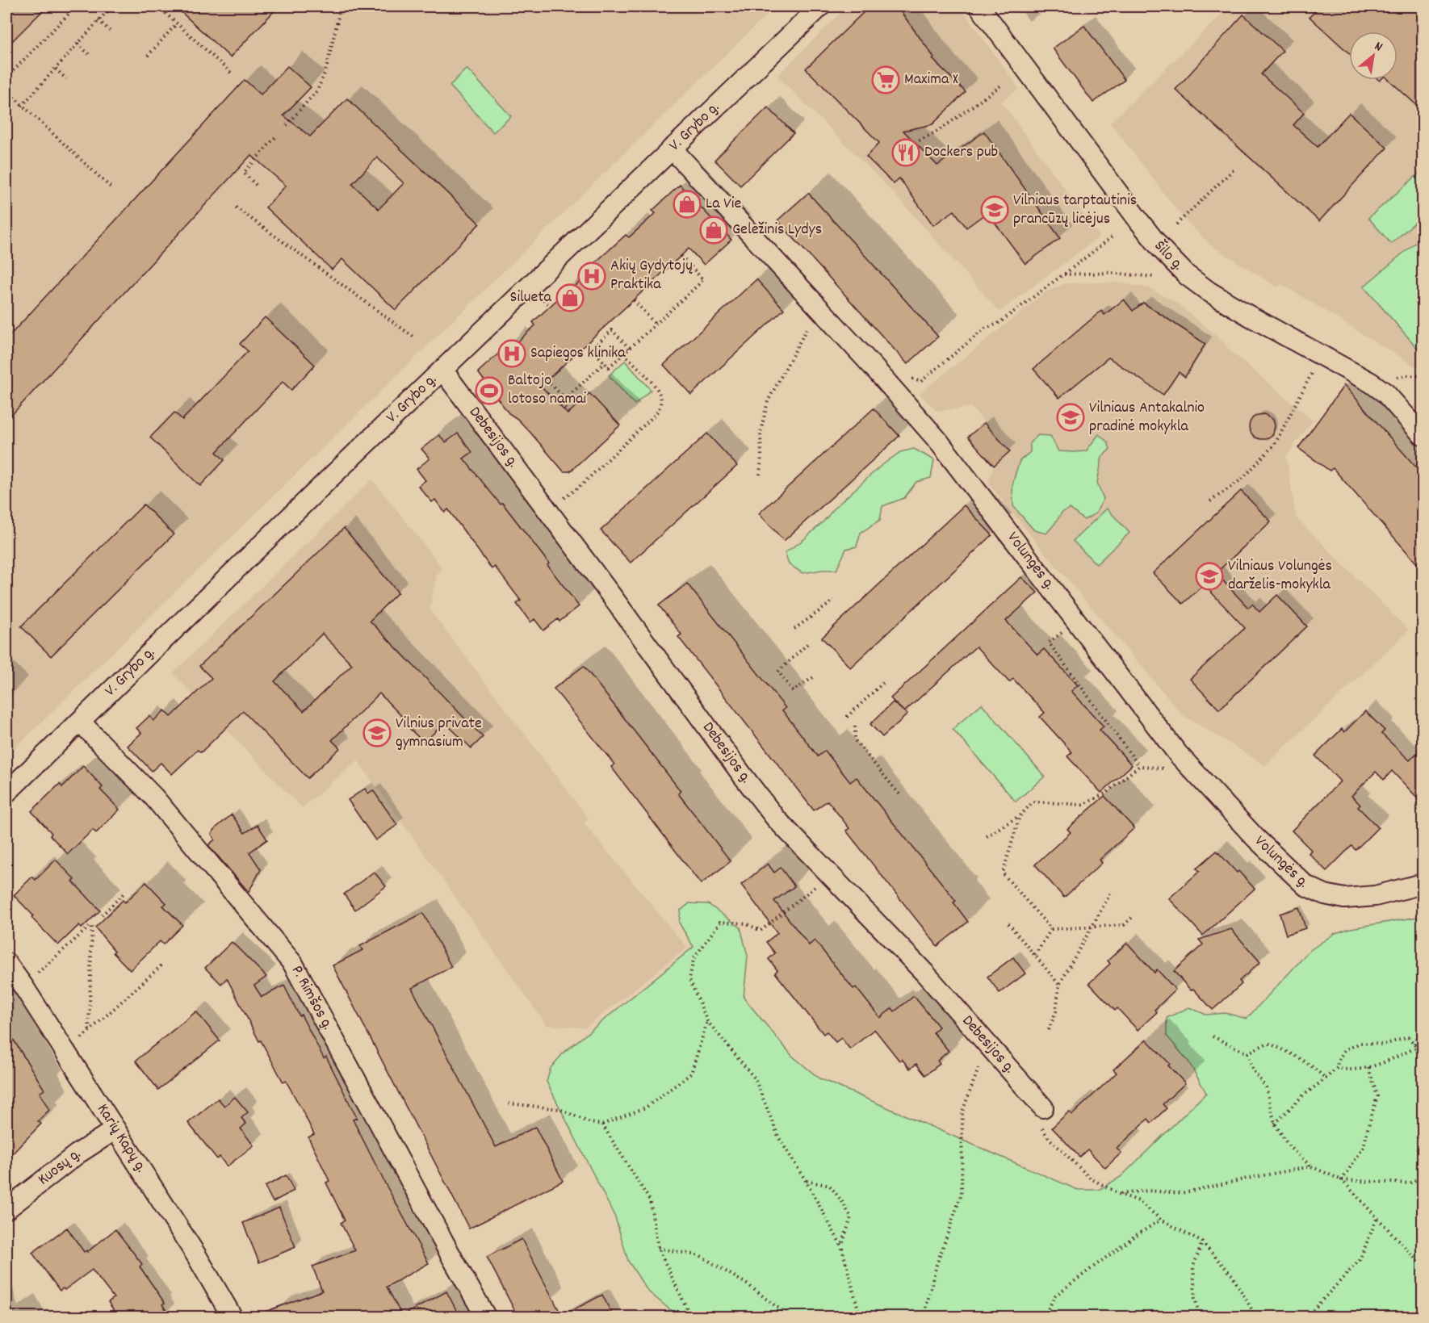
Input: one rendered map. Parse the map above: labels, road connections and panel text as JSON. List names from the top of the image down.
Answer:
{
  "streets": {
    "street": [
      "V. Grybo g.",
      "Šilo g.",
      "Debesijos g.",
      "Volungės g.",
      "P. Rimšos g.",
      "Karių Kapų g.",
      "Kuosų g."
    ]
  },
  "crossings": [
    ["V. Grybo g.", "Debesijos g."],
    ["V. Grybo g.", "Volungės g."],
    ["V. Grybo g.", "P. Rimšos g."],
    ["Karių Kapų g.", "Kuosų g."]
  ],
  "places": {
    "supermarket": ["Maxima X"],
    "restaurant": ["Dockers pub"],
    "shop": ["La Vie", "Geležinis Lydys", "Silueta"],
    "school or university": [
      "Vilniaus tarptautinis prancūzų licėjus",
      "Vilniaus Antakalnio pradinė mokykla",
      "Vilniaus Volungės darželis-mokykla",
      "Vilnius private gymnasium"
    ],
    "hospital": ["Akių Gydytojų Praktika", "Sapiegos klinika"],
    "sports": ["Baltojo lotoso namai"]
  },
  "north": "top right"
}
